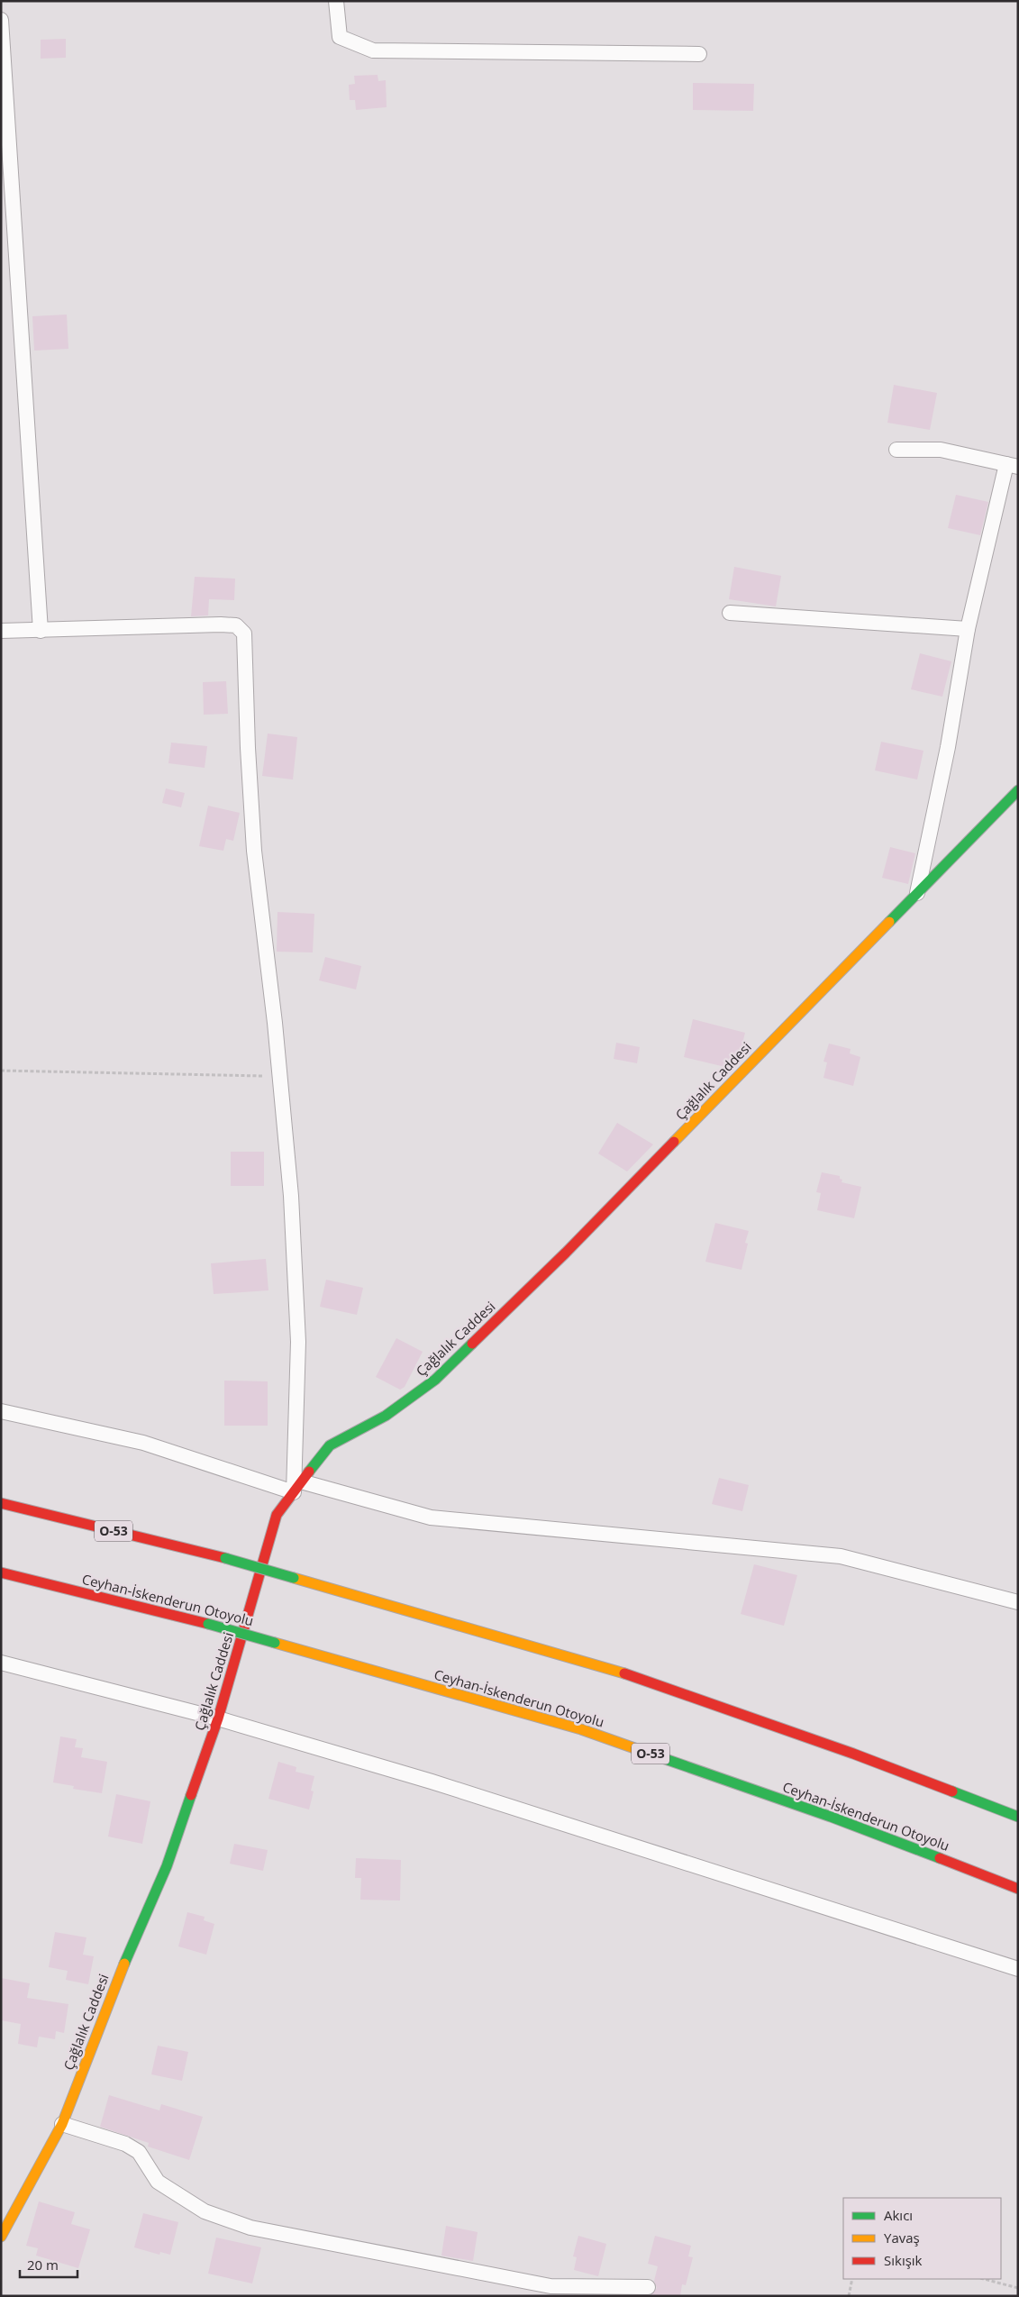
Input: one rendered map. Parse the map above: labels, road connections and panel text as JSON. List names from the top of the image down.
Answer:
{
  "streets": {
    "main road": ["Çağlalık Caddesi", "O-53", "Ceyhan-İskenderun Otoyolu"]
  },
  "legend": ["Akıcı", "Yavaş", "Sıkışık"],
  "scale_bar": "20 m"
}
